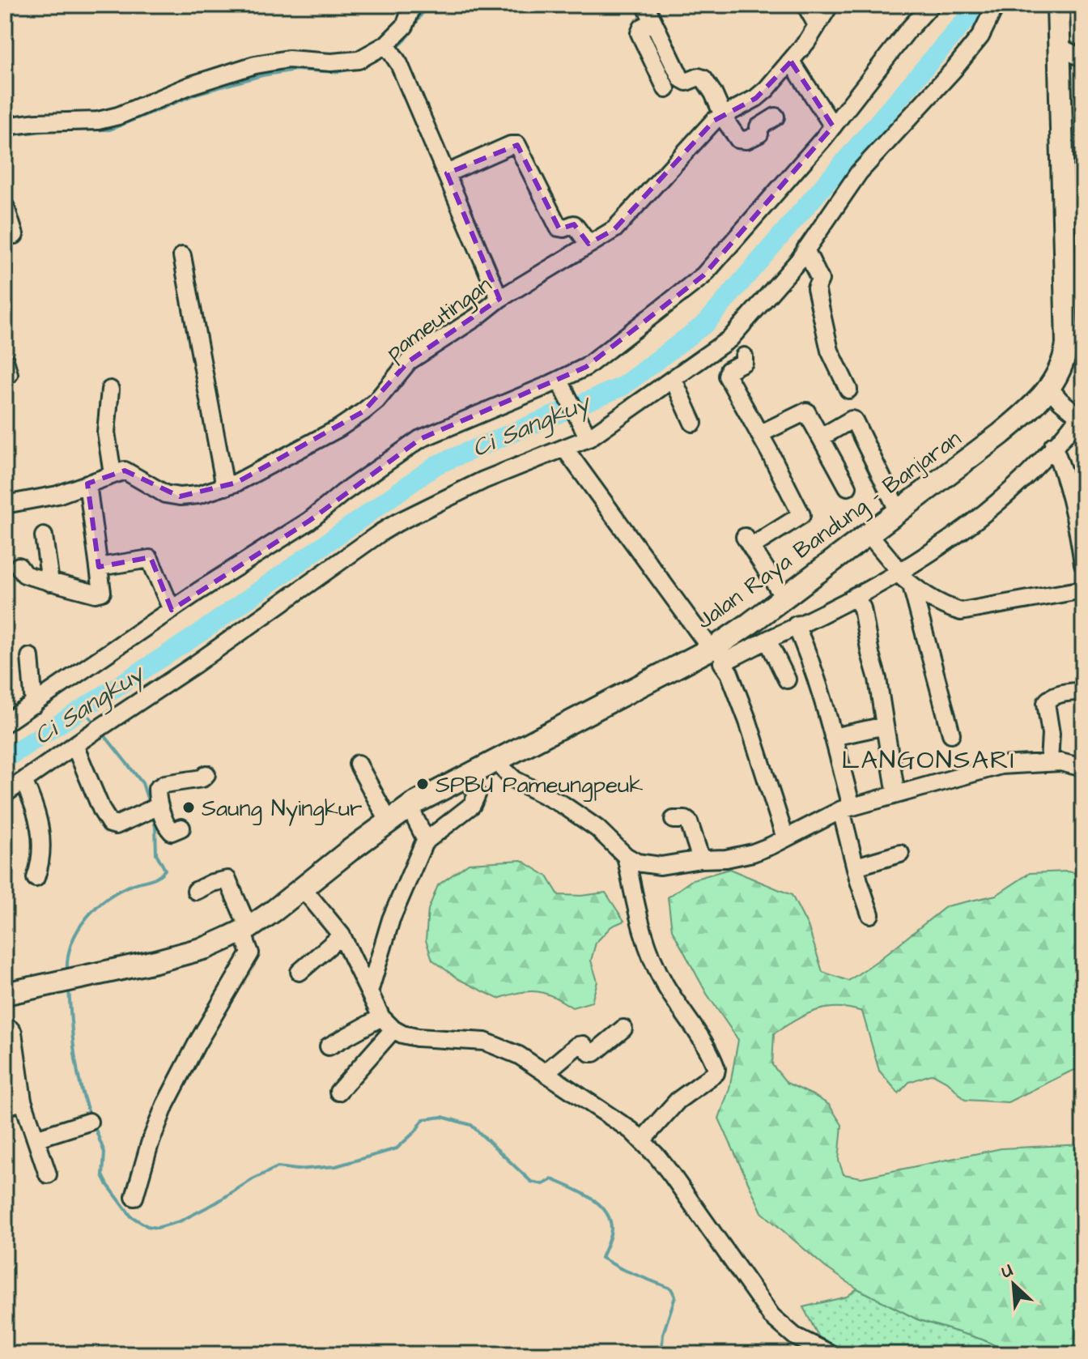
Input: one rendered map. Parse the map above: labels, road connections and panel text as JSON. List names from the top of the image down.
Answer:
{
  "streets": {
    "main road": ["Jalan Raya Bandung - Banjaran"],
    "street": ["pameutingan"]
  },
  "districts": ["LANGONSARI"],
  "water": ["Ci Sangkuy"],
  "places": ["SPBU Pameungpeuk", "Saung Nyingkur"],
  "north": "top left"
}
